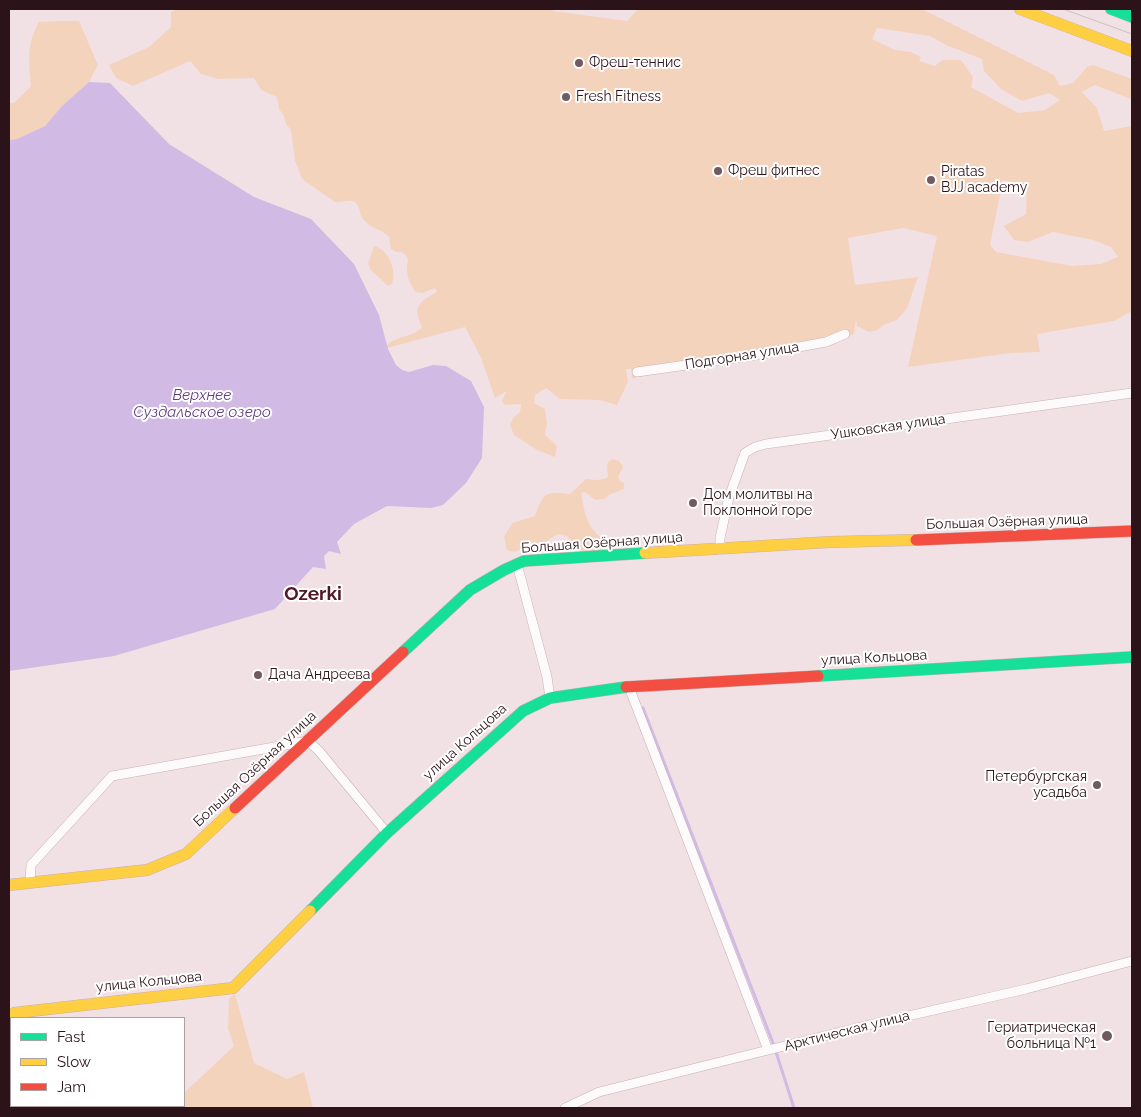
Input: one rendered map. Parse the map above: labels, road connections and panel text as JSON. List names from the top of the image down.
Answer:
{
  "streets": {
    "street": [
      "Подгорная улица",
      "Ушковская улица",
      "Большая Озёрная улица",
      "улица Кольцова",
      "Арктическая улица"
    ]
  },
  "crossings": [
    ["Ушковская улица", "Большая Озёрная улица"]
  ],
  "districts": ["Ozerki"],
  "water": ["Верхнее Суздальское озеро"],
  "places": [
    "Фреш-теннис",
    "Fresh Fitness",
    "Фреш фитнес",
    "Piratas BJJ academy",
    "Дом молитвы на Поклонной горе",
    "Дача Андреева",
    "Петербургская усадьба",
    "Гериатрическая больница №1"
  ],
  "legend": ["Fast", "Slow", "Jam"]
}
